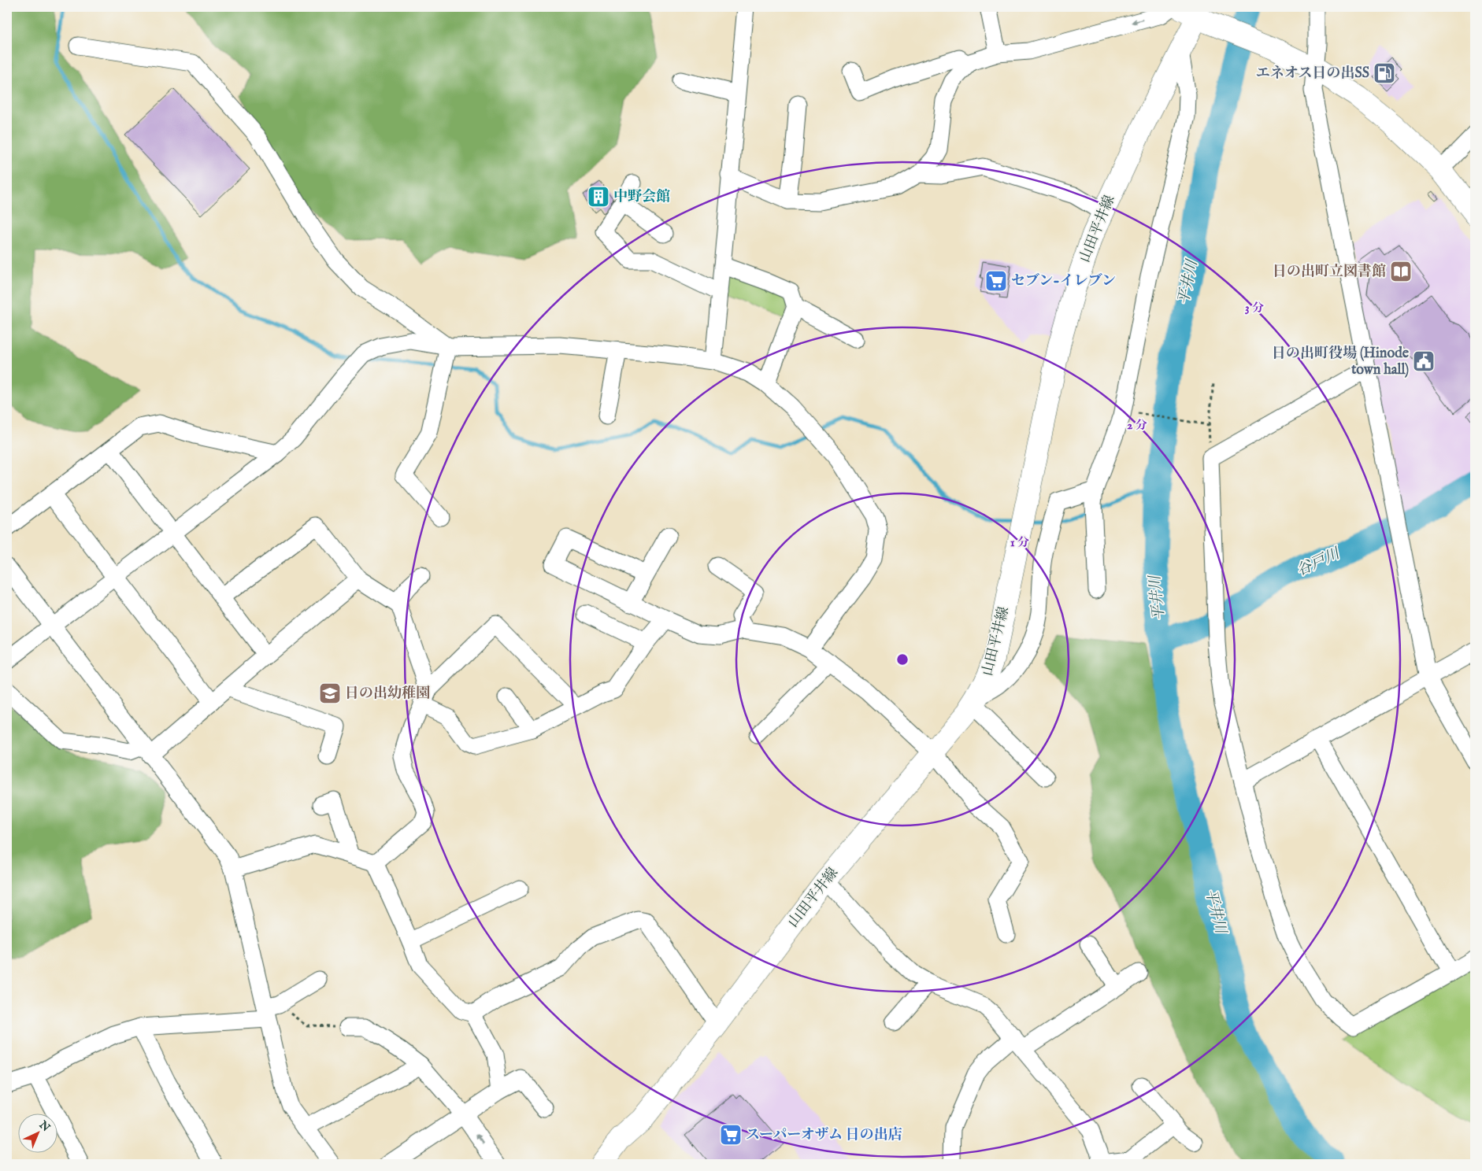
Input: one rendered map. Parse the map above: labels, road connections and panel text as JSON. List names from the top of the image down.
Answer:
{
  "streets": {
    "main road": ["山田平井線"]
  },
  "water": ["平井川", "谷戸川"],
  "places": {
    "fuel station": ["エネオス日の出SS"],
    "building": ["中野会館"],
    "library": ["日の出町立図書館"],
    "supermarket": ["セブン-イレブン", "スーパーオザム 日の出店"],
    "public building": ["日の出町役場 (Hinode town hall)"],
    "school or university": ["日の出幼稚園"]
  },
  "north": "top right",
  "rings": ["3 分", "2 分", "1 分"]
}
